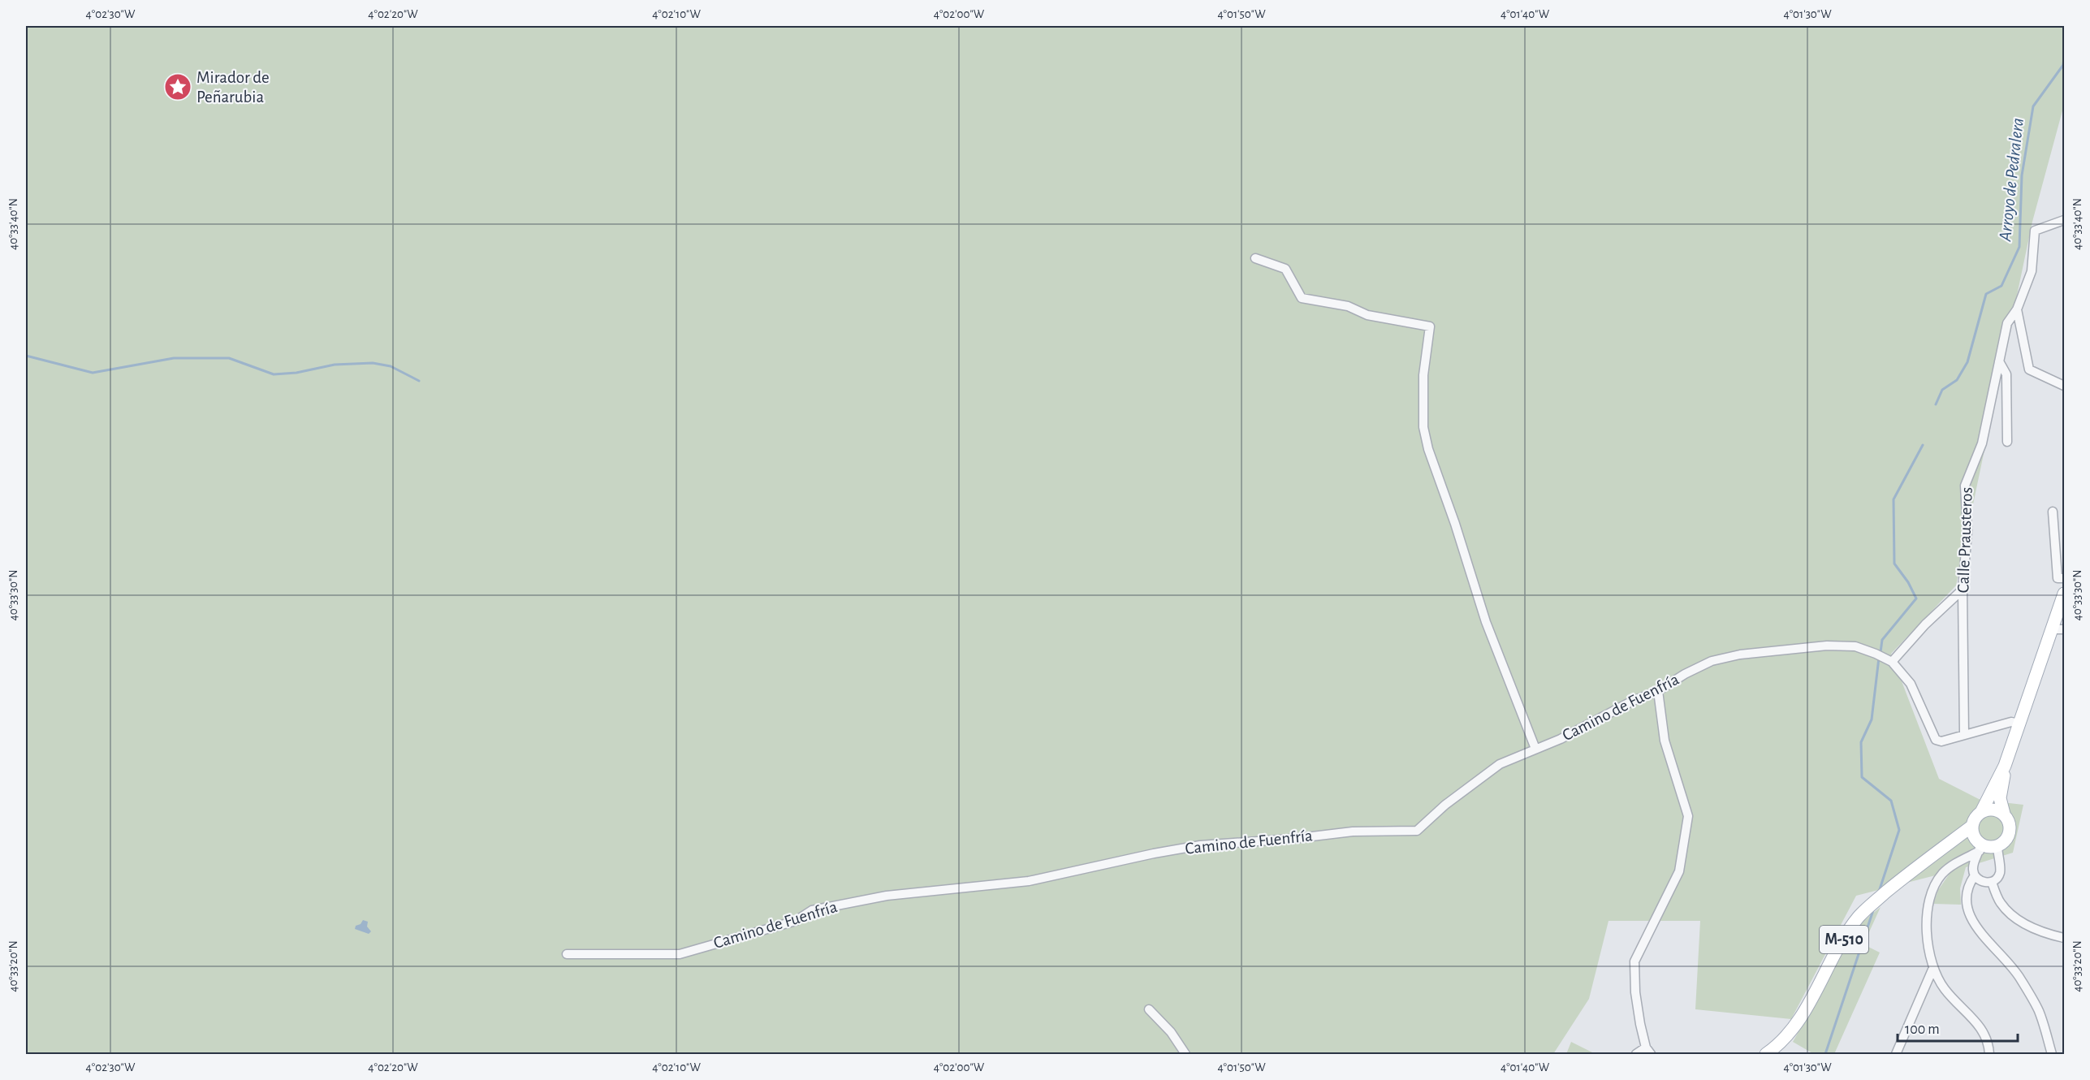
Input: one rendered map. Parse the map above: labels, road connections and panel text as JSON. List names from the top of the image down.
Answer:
{
  "streets": {
    "main road": ["M-510"],
    "street": ["Calle Prausteros", "Camino de Fuenfría"]
  },
  "water": ["Arroyo de Pedralera"],
  "places": {
    "place": ["Mirador de Peñarubia"]
  },
  "scale_bar": "100 m",
  "coordinates": [
    "4°02'30\"W",
    "4°02'20\"W",
    "4°02'10\"W",
    "4°02'00\"W",
    "4°01'50\"W",
    "4°01'40\"W",
    "4°01'30\"W",
    "40°33'40\"N",
    "40°33'30\"N",
    "40°33'20\"N"
  ]
}
